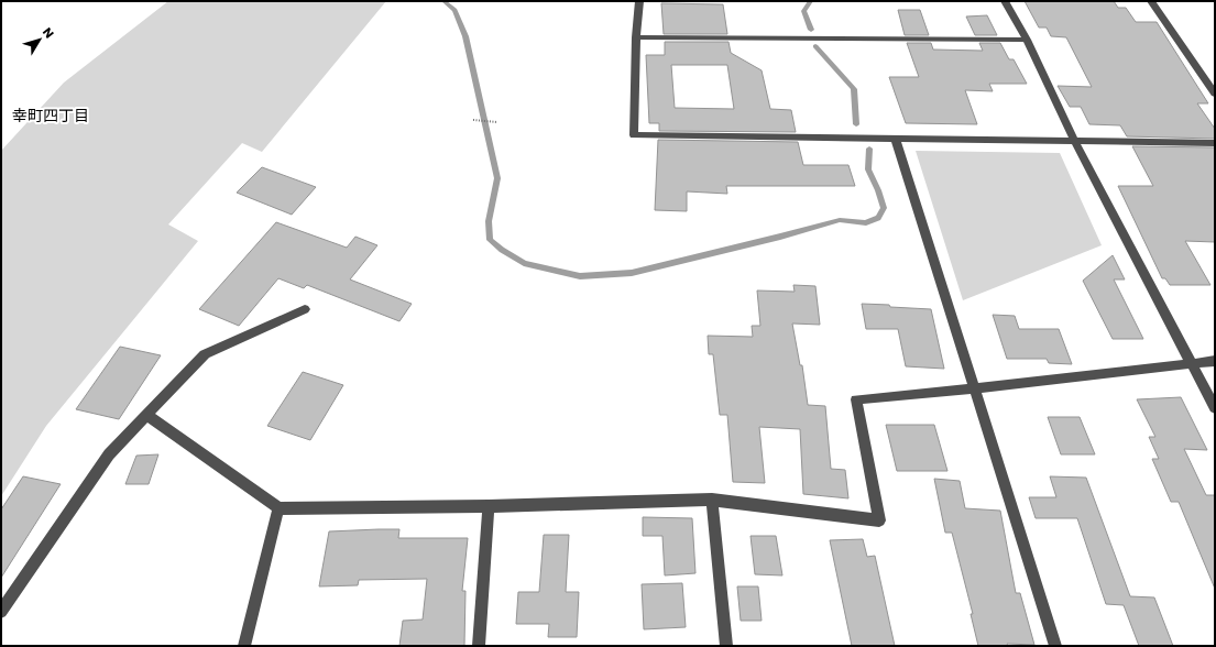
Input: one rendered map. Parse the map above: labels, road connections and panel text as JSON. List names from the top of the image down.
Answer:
{
  "districts": ["幸町四丁目"],
  "north": "top right"
}
